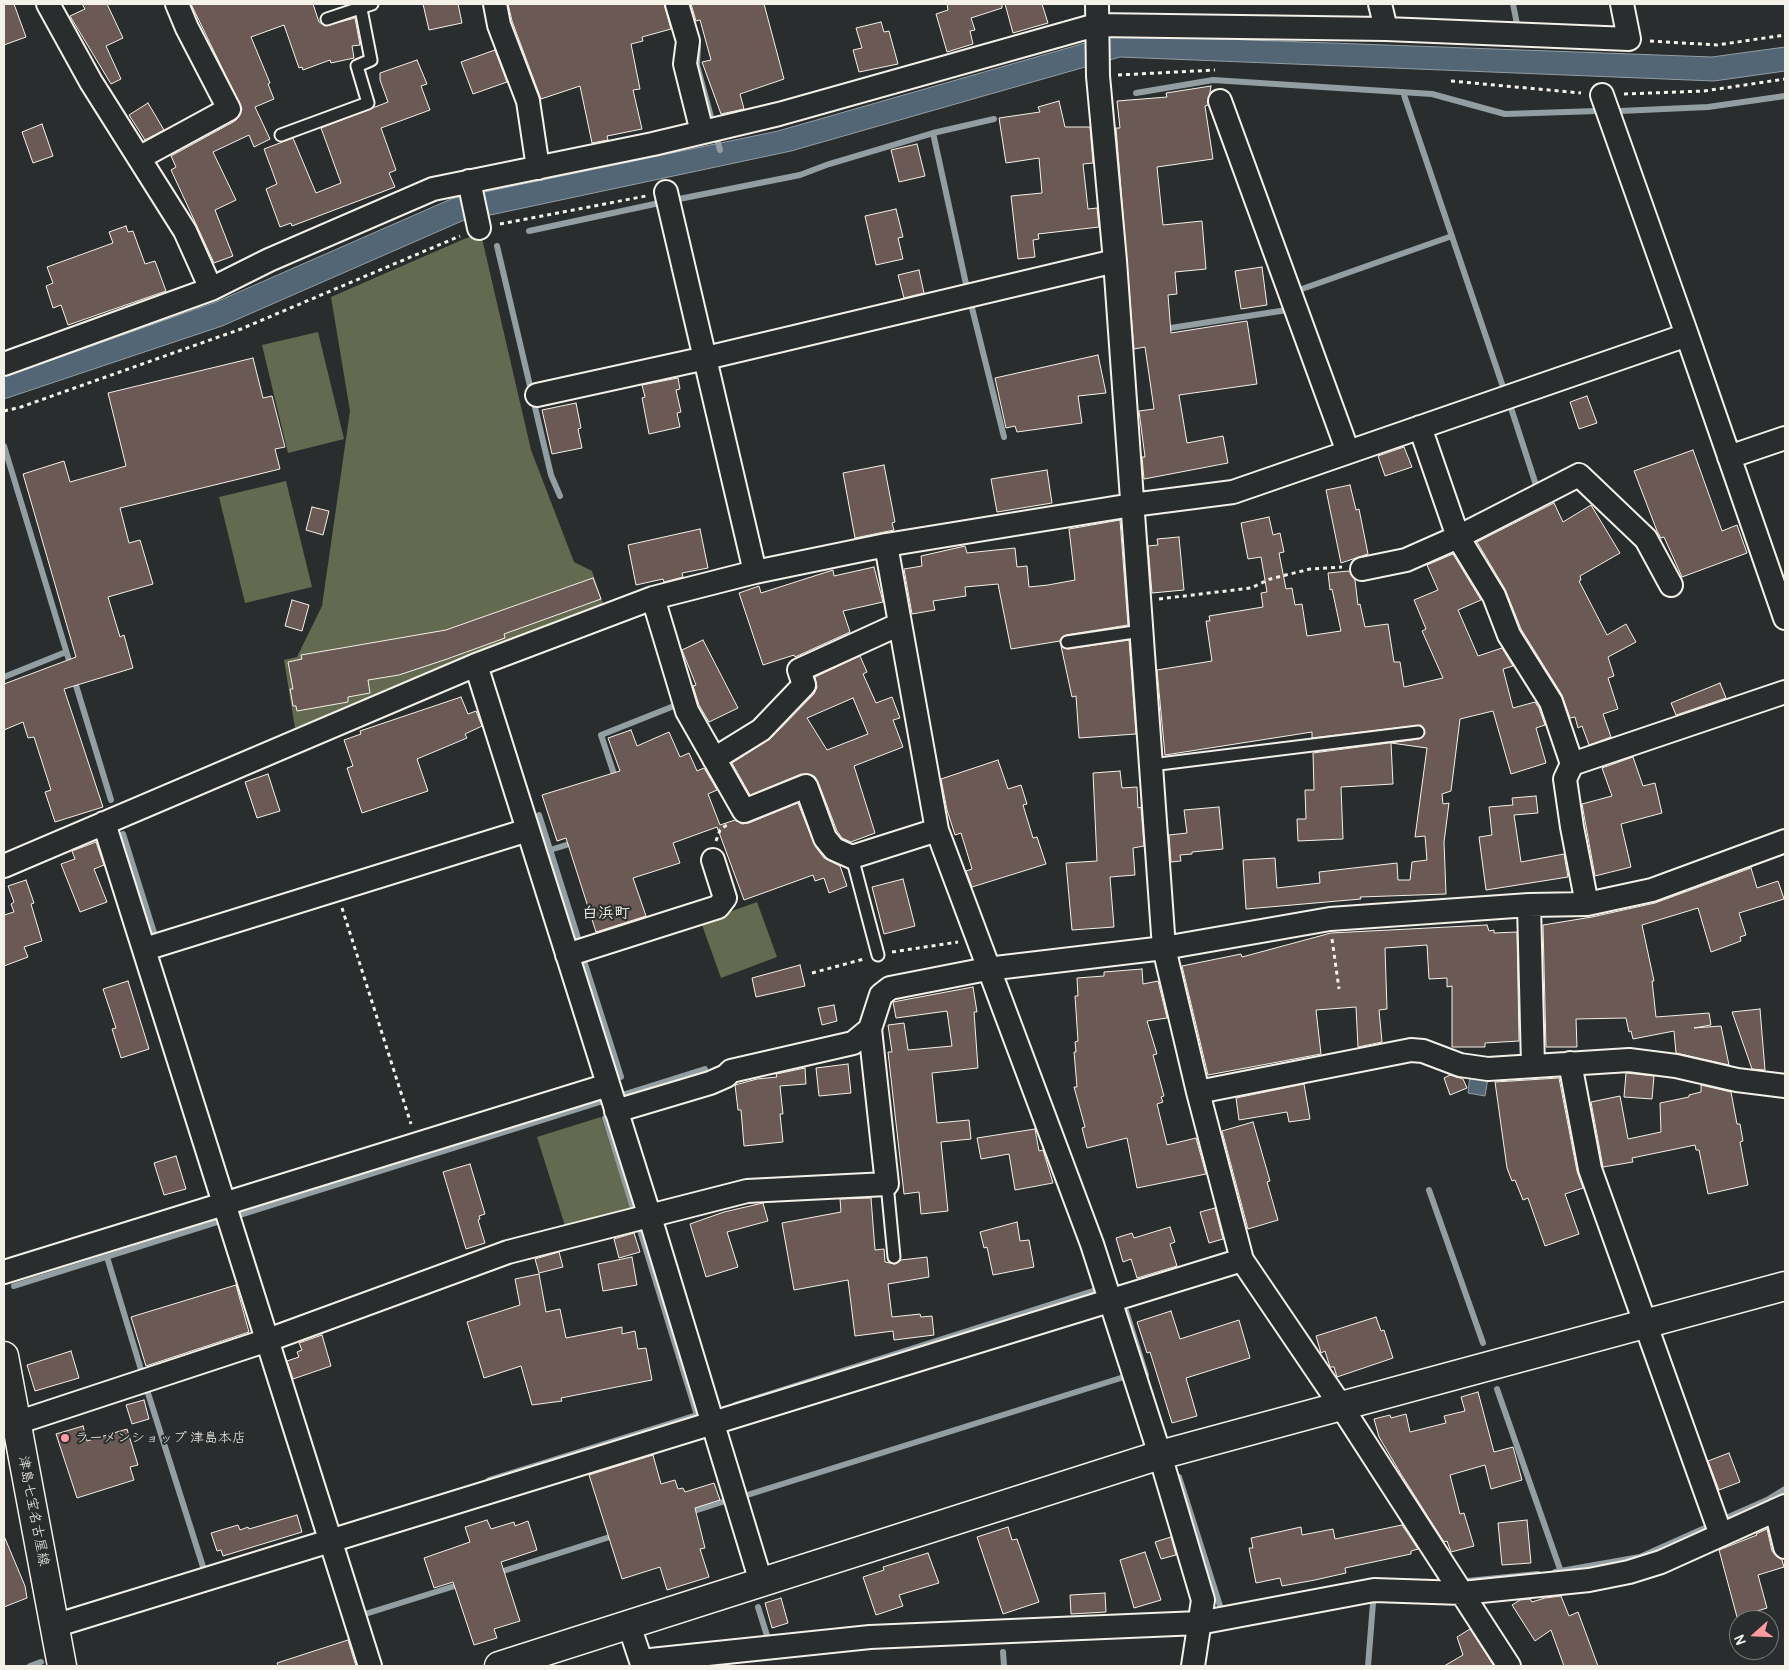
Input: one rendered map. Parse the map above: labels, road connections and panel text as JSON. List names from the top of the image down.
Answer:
{
  "streets": {
    "street": ["津島七宝名古屋線"]
  },
  "districts": ["白浜町"],
  "places": ["ラーメンショップ 津島本店"],
  "north": "left"
}
